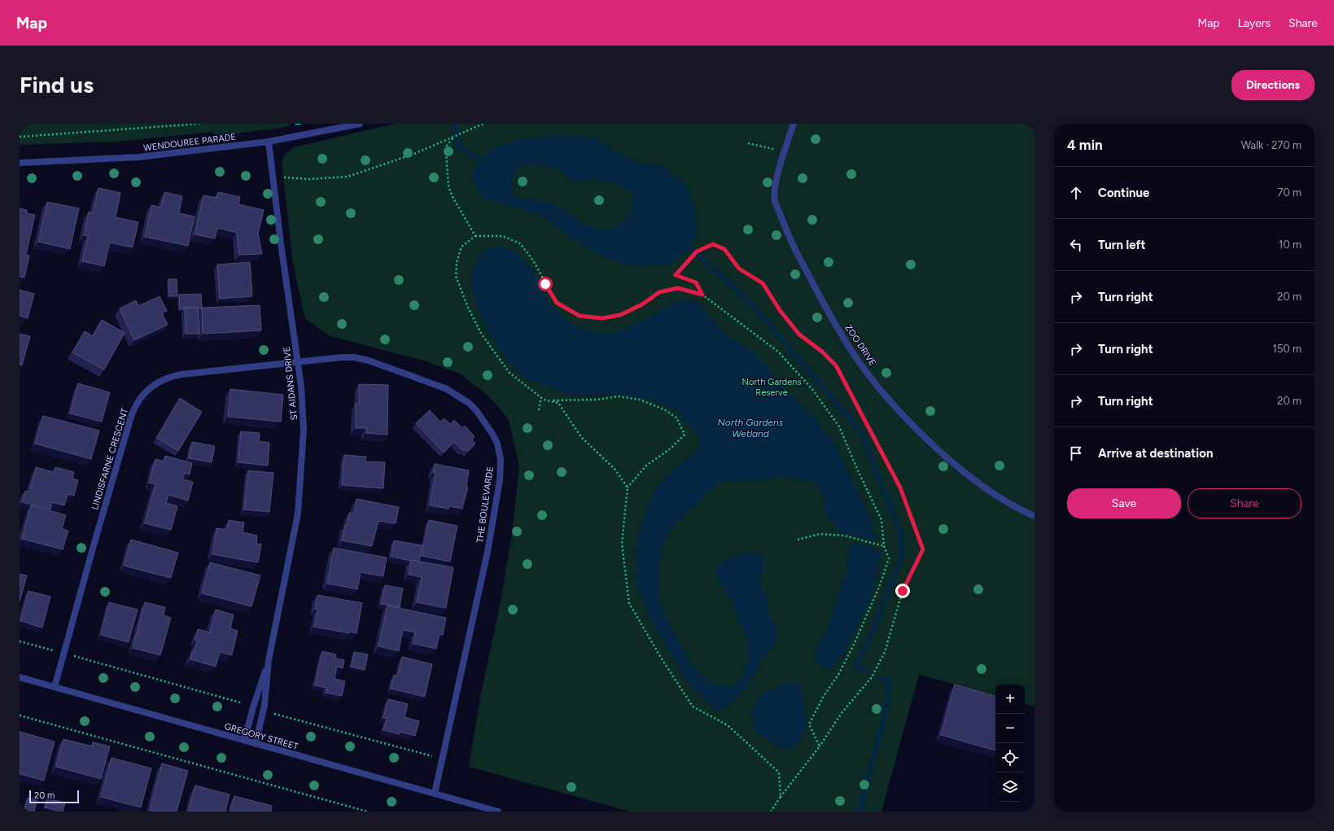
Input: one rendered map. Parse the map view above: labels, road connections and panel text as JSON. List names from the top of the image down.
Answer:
{
  "streets": {
    "street": [
      "WENDOUREE PARADE",
      "ZOO DRIVE",
      "ST AIDANS DRIVE",
      "LINDISFARNE CRESCENT",
      "THE BOULEVARDE",
      "GREGORY STREET"
    ]
  },
  "crossings": [
    ["WENDOUREE PARADE", "ST AIDANS DRIVE"],
    ["ST AIDANS DRIVE", "LINDISFARNE CRESCENT"],
    ["ST AIDANS DRIVE", "THE BOULEVARDE"],
    ["ST AIDANS DRIVE", "GREGORY STREET"],
    ["LINDISFARNE CRESCENT", "THE BOULEVARDE"],
    ["LINDISFARNE CRESCENT", "GREGORY STREET"],
    ["THE BOULEVARDE", "GREGORY STREET"]
  ],
  "water": ["North Gardens Wetland"],
  "parks": ["North Gardens Reserve"],
  "scale_bar": "20 m",
  "page": {
    "header": "Map",
    "nav": ["Map", "Layers", "Share"],
    "buttons": [
      "Directions",
      ["Save", "Share"]
    ],
    "title": "Find us",
    "heading": ["4 min", "Walk · 270 m"],
    "list": [
      ["Continue", "70 m"],
      ["Turn left", "10 m"],
      ["Turn right", "20 m"],
      ["Turn right", "150 m"],
      ["Turn right", "20 m"],
      "Arrive at destination"
    ],
    "map_buttons": ["+", "−"],
    "scale": "20 m"
  }
}
